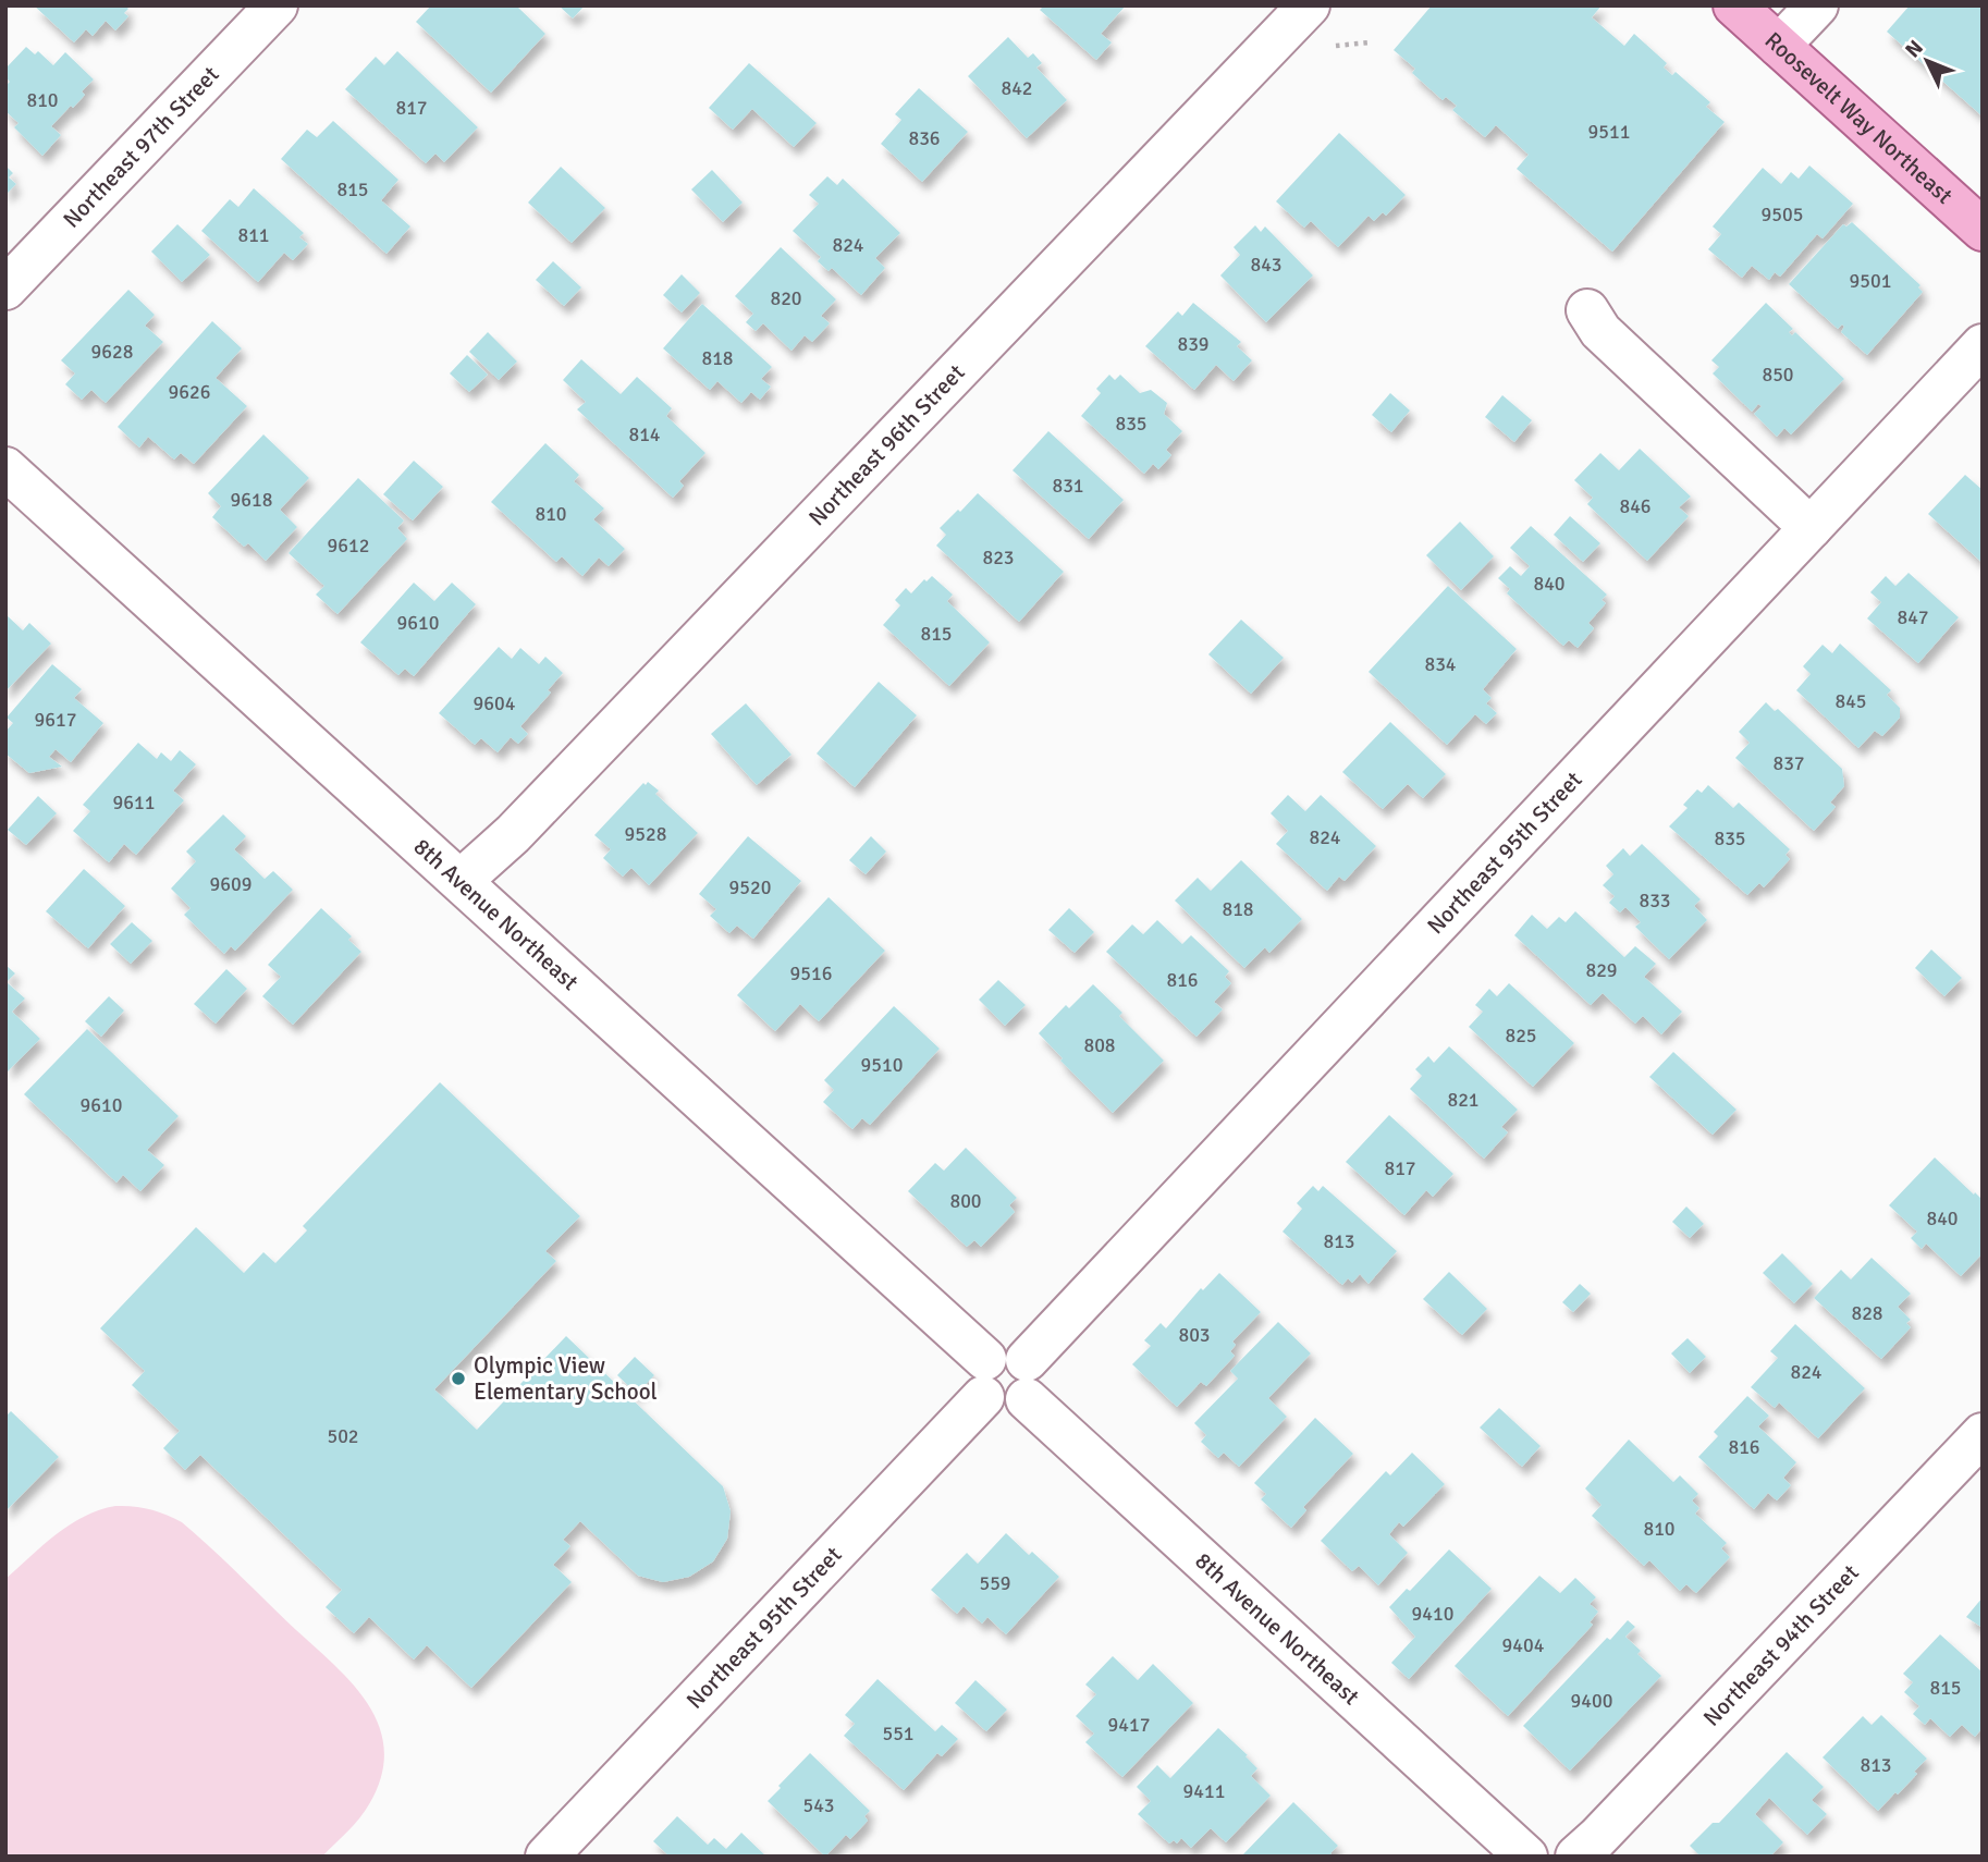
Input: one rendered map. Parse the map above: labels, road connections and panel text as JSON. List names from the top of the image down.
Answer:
{
  "streets": {
    "main road": ["Roosevelt Way Northeast"],
    "street": [
      "Northeast 97th Street",
      "Northeast 96th Street",
      "Northeast 95th Street",
      "8th Avenue Northeast",
      "Northeast 94th Street"
    ]
  },
  "crossings": [
    ["Northeast 96th Street", "8th Avenue Northeast"],
    ["Northeast 95th Street", "8th Avenue Northeast"]
  ],
  "places": ["Olympic View Elementary School"],
  "house_numbers": [
    "842",
    "810",
    "817",
    "9511",
    "836",
    "815",
    "9505",
    "811",
    "824",
    "843",
    "9501",
    "820",
    "839",
    "9628",
    "818",
    "850",
    "9626",
    "835",
    "814",
    "831",
    "9618",
    "846",
    "810",
    "9612",
    "823",
    "840",
    "847",
    "9610",
    "815",
    "834",
    "845",
    "9604",
    "9617",
    "837",
    "9611",
    "9528",
    "824",
    "835",
    "9609",
    "9520",
    "833",
    "818",
    "829",
    "9516",
    "816",
    "825",
    "808",
    "9510",
    "821",
    "9610",
    "817",
    "800",
    "840",
    "813",
    "828",
    "803",
    "824",
    "502",
    "816",
    "810",
    "559",
    "9410",
    "9404",
    "815",
    "9400",
    "9417",
    "551",
    "813",
    "9411",
    "543"
  ],
  "north": "top left"
}
